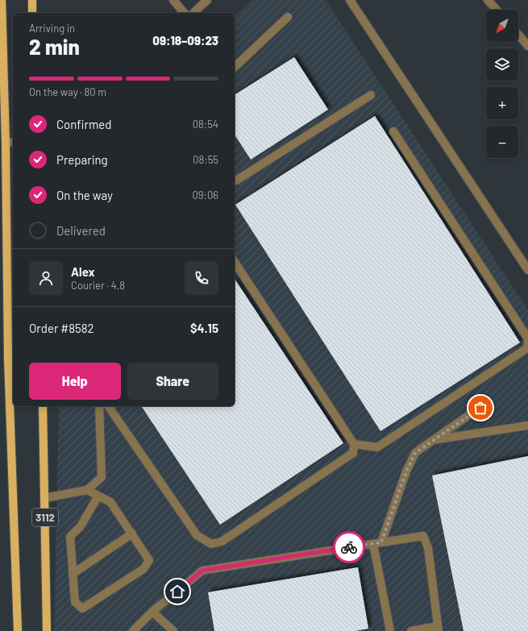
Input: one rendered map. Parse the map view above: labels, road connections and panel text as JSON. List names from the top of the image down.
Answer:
{
  "streets": {
    "main road": ["3112"]
  },
  "north": "bottom left",
  "page": {
    "map_buttons": ["+", "−"],
    "heading": ["2 min", "Arriving in", "09:18–09:23"],
    "panel": [
      "Alex",
      "Courier · 4.8",
      "Order #8582",
      "$4.15"
    ],
    "bar": "On the way · 80 m",
    "list": [
      ["Confirmed", "08:54"],
      ["Preparing", "08:55"],
      ["On the way", "09:06"],
      "Delivered"
    ],
    "buttons": ["Help", "Share"]
  }
}
